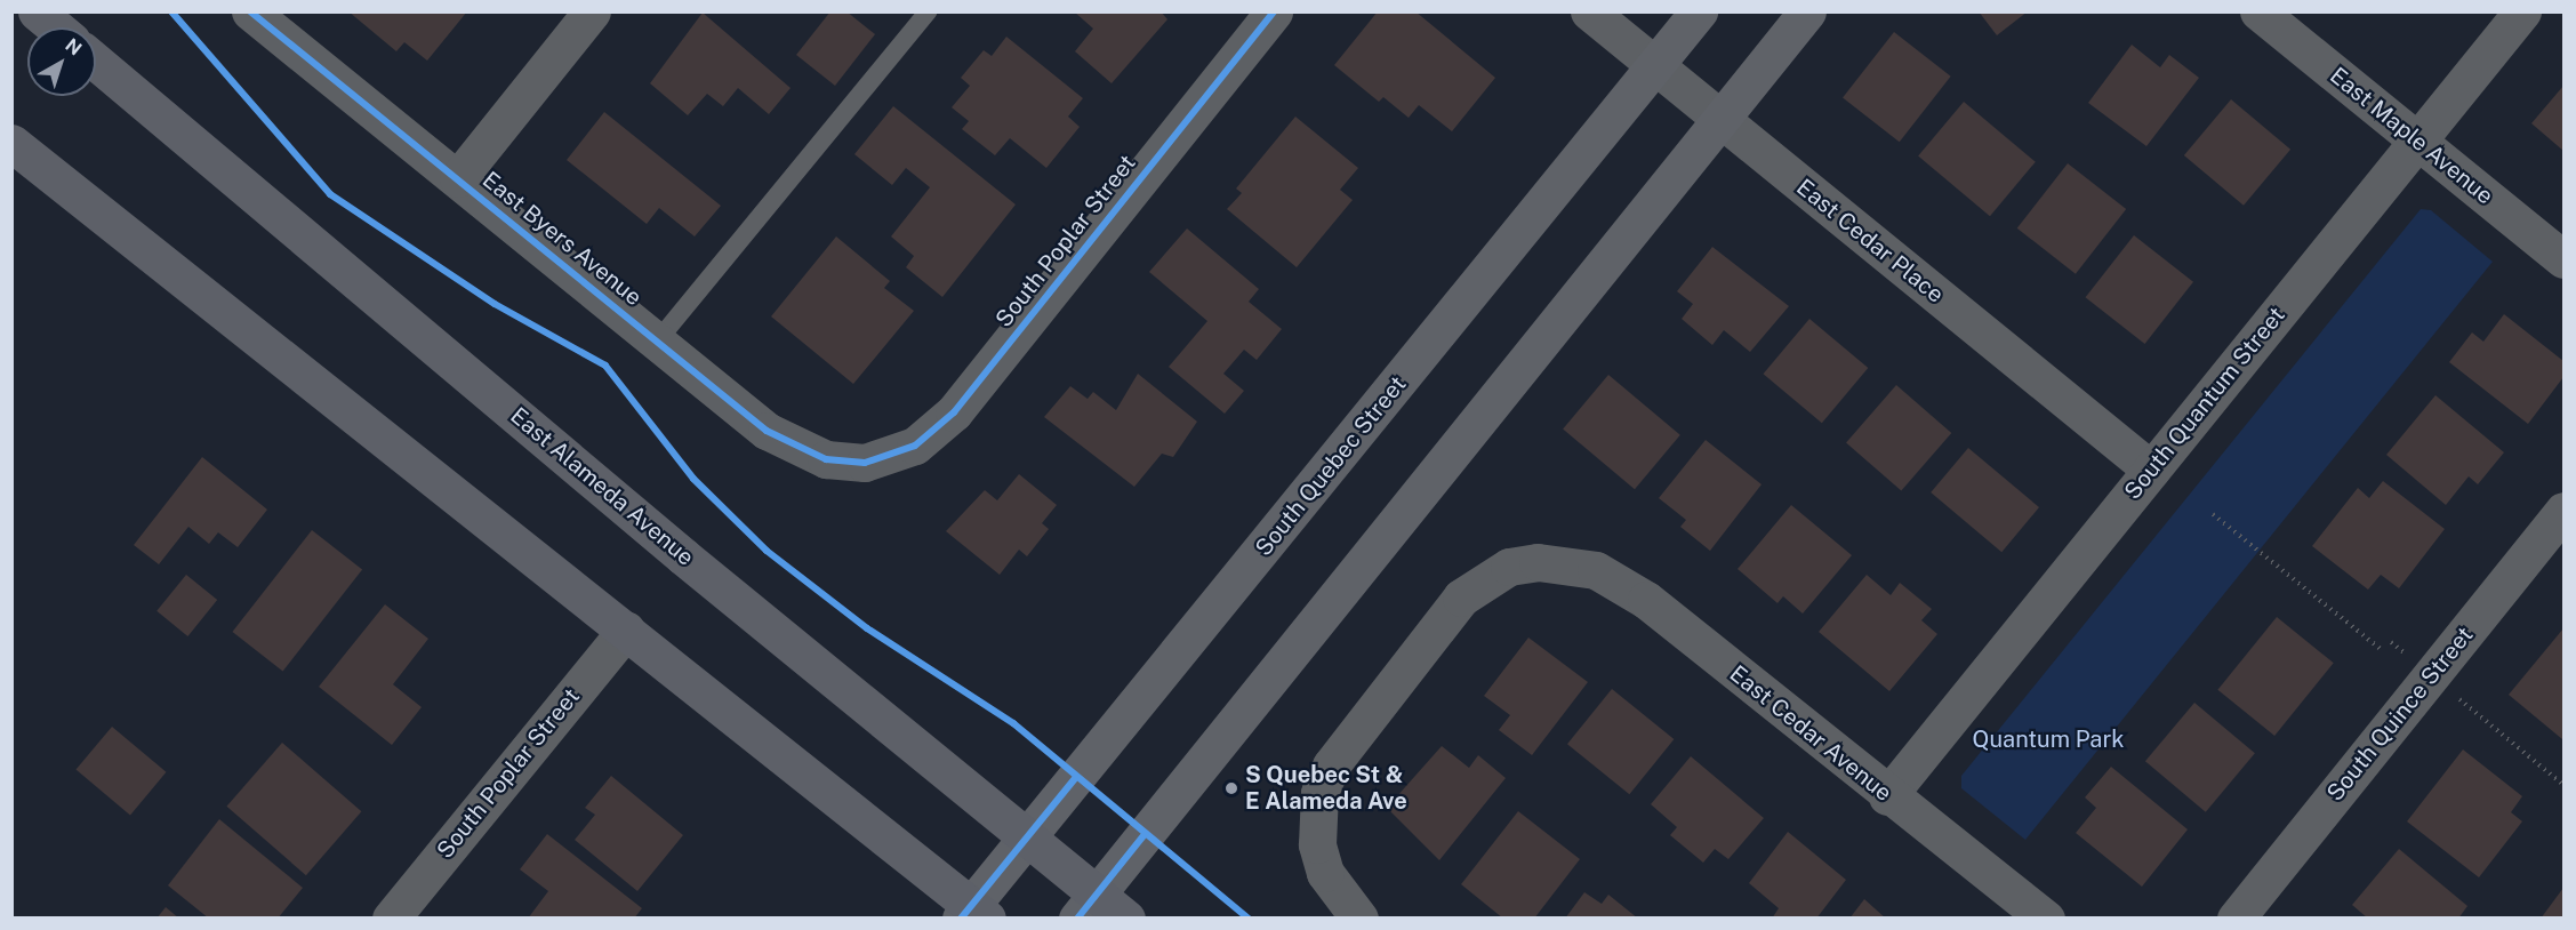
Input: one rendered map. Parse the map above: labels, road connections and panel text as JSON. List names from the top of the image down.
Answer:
{
  "streets": {
    "main road": ["South Quebec Street", "East Alameda Avenue"],
    "street": [
      "East Maple Avenue",
      "East Byers Avenue",
      "South Poplar Street",
      "East Cedar Place",
      "South Quantum Street",
      "South Quince Street",
      "East Cedar Avenue"
    ]
  },
  "crossings": [
    ["East Maple Avenue", "South Quantum Street"],
    ["East Byers Avenue", "South Poplar Street"],
    ["East Cedar Place", "South Quantum Street"],
    ["East Cedar Place", "South Quebec Street"],
    ["South Quantum Street", "East Cedar Avenue"],
    ["South Quebec Street", "East Alameda Avenue"]
  ],
  "parks": ["Quantum Park"],
  "places": ["S Quebec St & E Alameda Ave"],
  "north": "top right"
}
